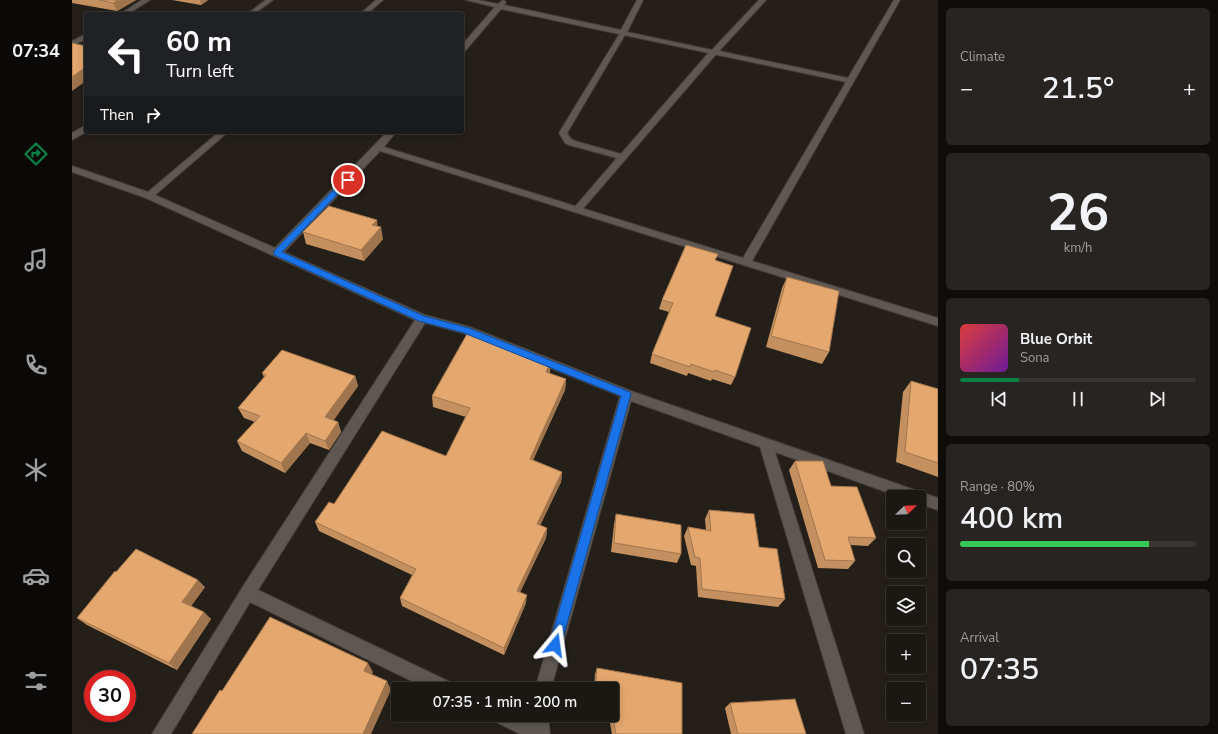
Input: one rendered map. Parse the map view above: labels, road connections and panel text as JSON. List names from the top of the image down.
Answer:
{
  "north": "top right",
  "page": {
    "tabs": "07:34",
    "tile": [
      "Climate",
      ["26", "km/h"],
      ["Range · 80%", "400 km"],
      ["Arrival", "07:35"]
    ],
    "turn": ["60 m", "Turn left"],
    "heat": ["−", "21.5°", "+"],
    "then": "Then",
    "song": ["Blue Orbit", "Sona"],
    "map_buttons": ["+", "−"],
    "limit": "30",
    "trip": "07:35 · 1 min · 200 m"
  }
}
